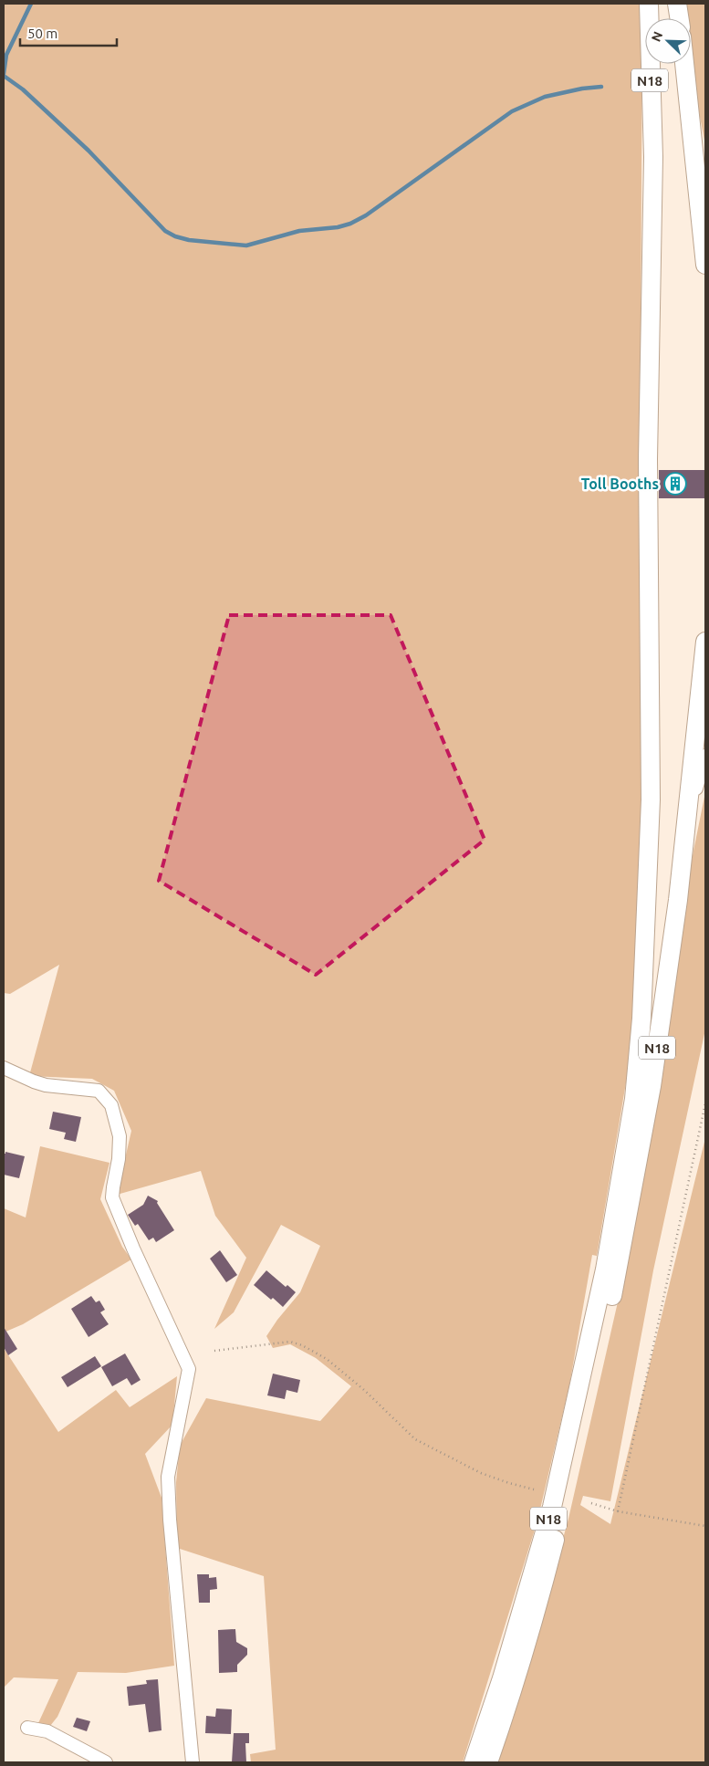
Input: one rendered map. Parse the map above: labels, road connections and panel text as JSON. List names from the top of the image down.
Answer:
{
  "streets": {
    "highway": ["N18"]
  },
  "places": {
    "building": ["Toll Booths"]
  },
  "scale_bar": "50 m",
  "north": "top left"
}
